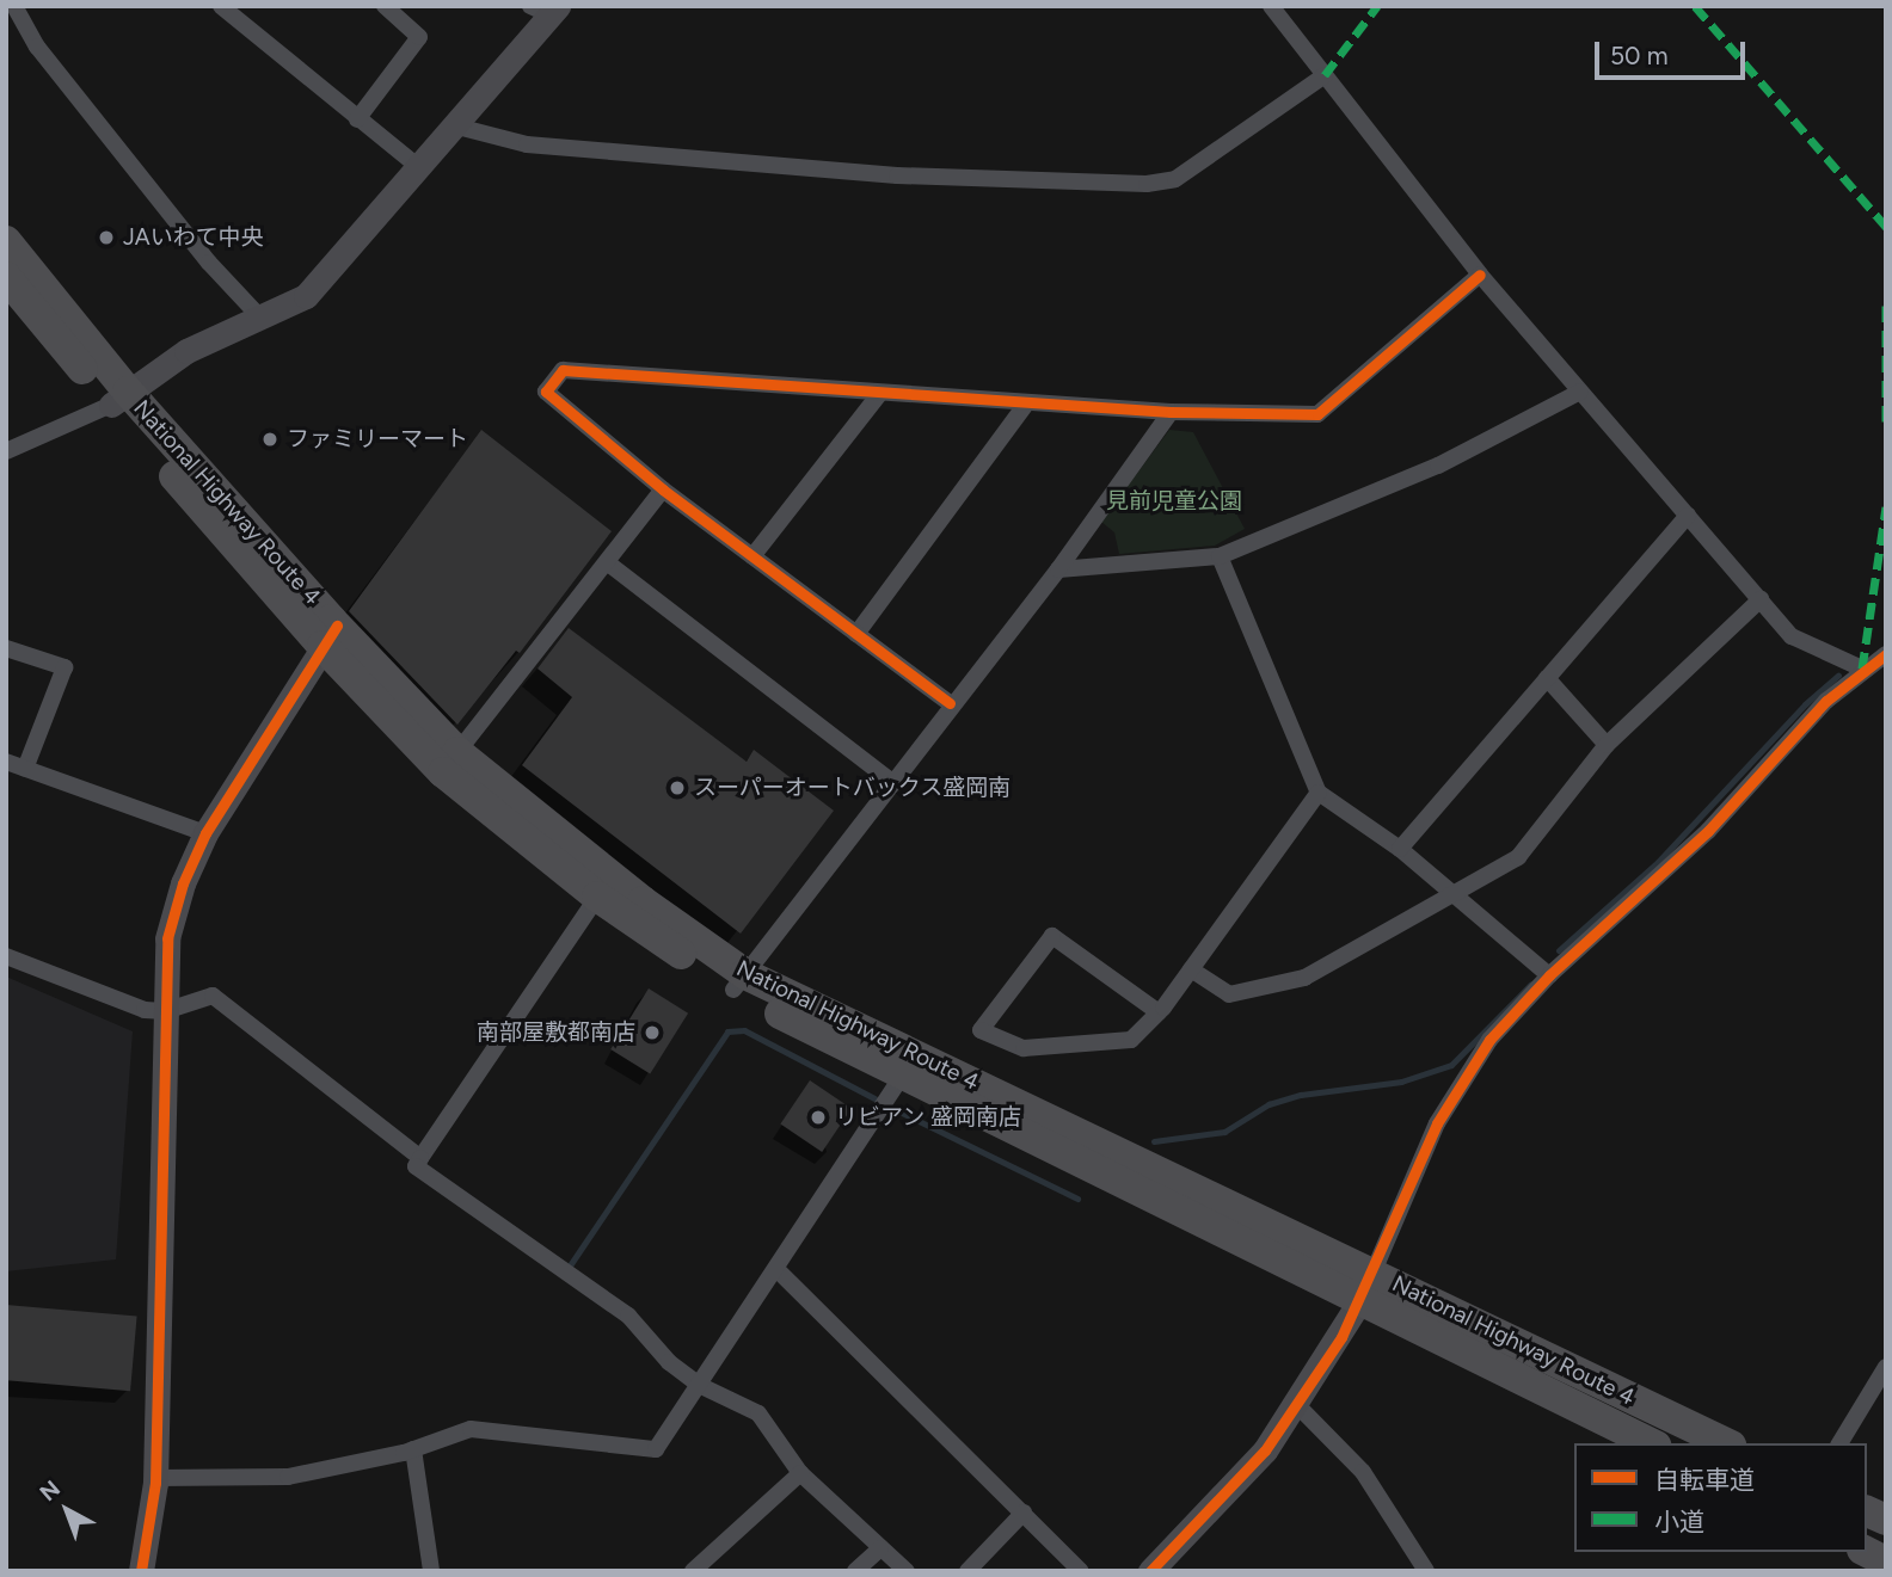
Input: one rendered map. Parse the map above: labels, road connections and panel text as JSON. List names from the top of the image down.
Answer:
{
  "streets": {
    "highway": ["National Highway Route 4"]
  },
  "parks": ["見前児童公園"],
  "places": [
    "JAいわて中央",
    "ファミリーマート",
    "スーパーオートバックス盛岡南",
    "南部屋敷都南店",
    "リビアン 盛岡南店"
  ],
  "legend": ["自転車道", "小道"],
  "scale_bar": "50 m",
  "north": "top left"
}
